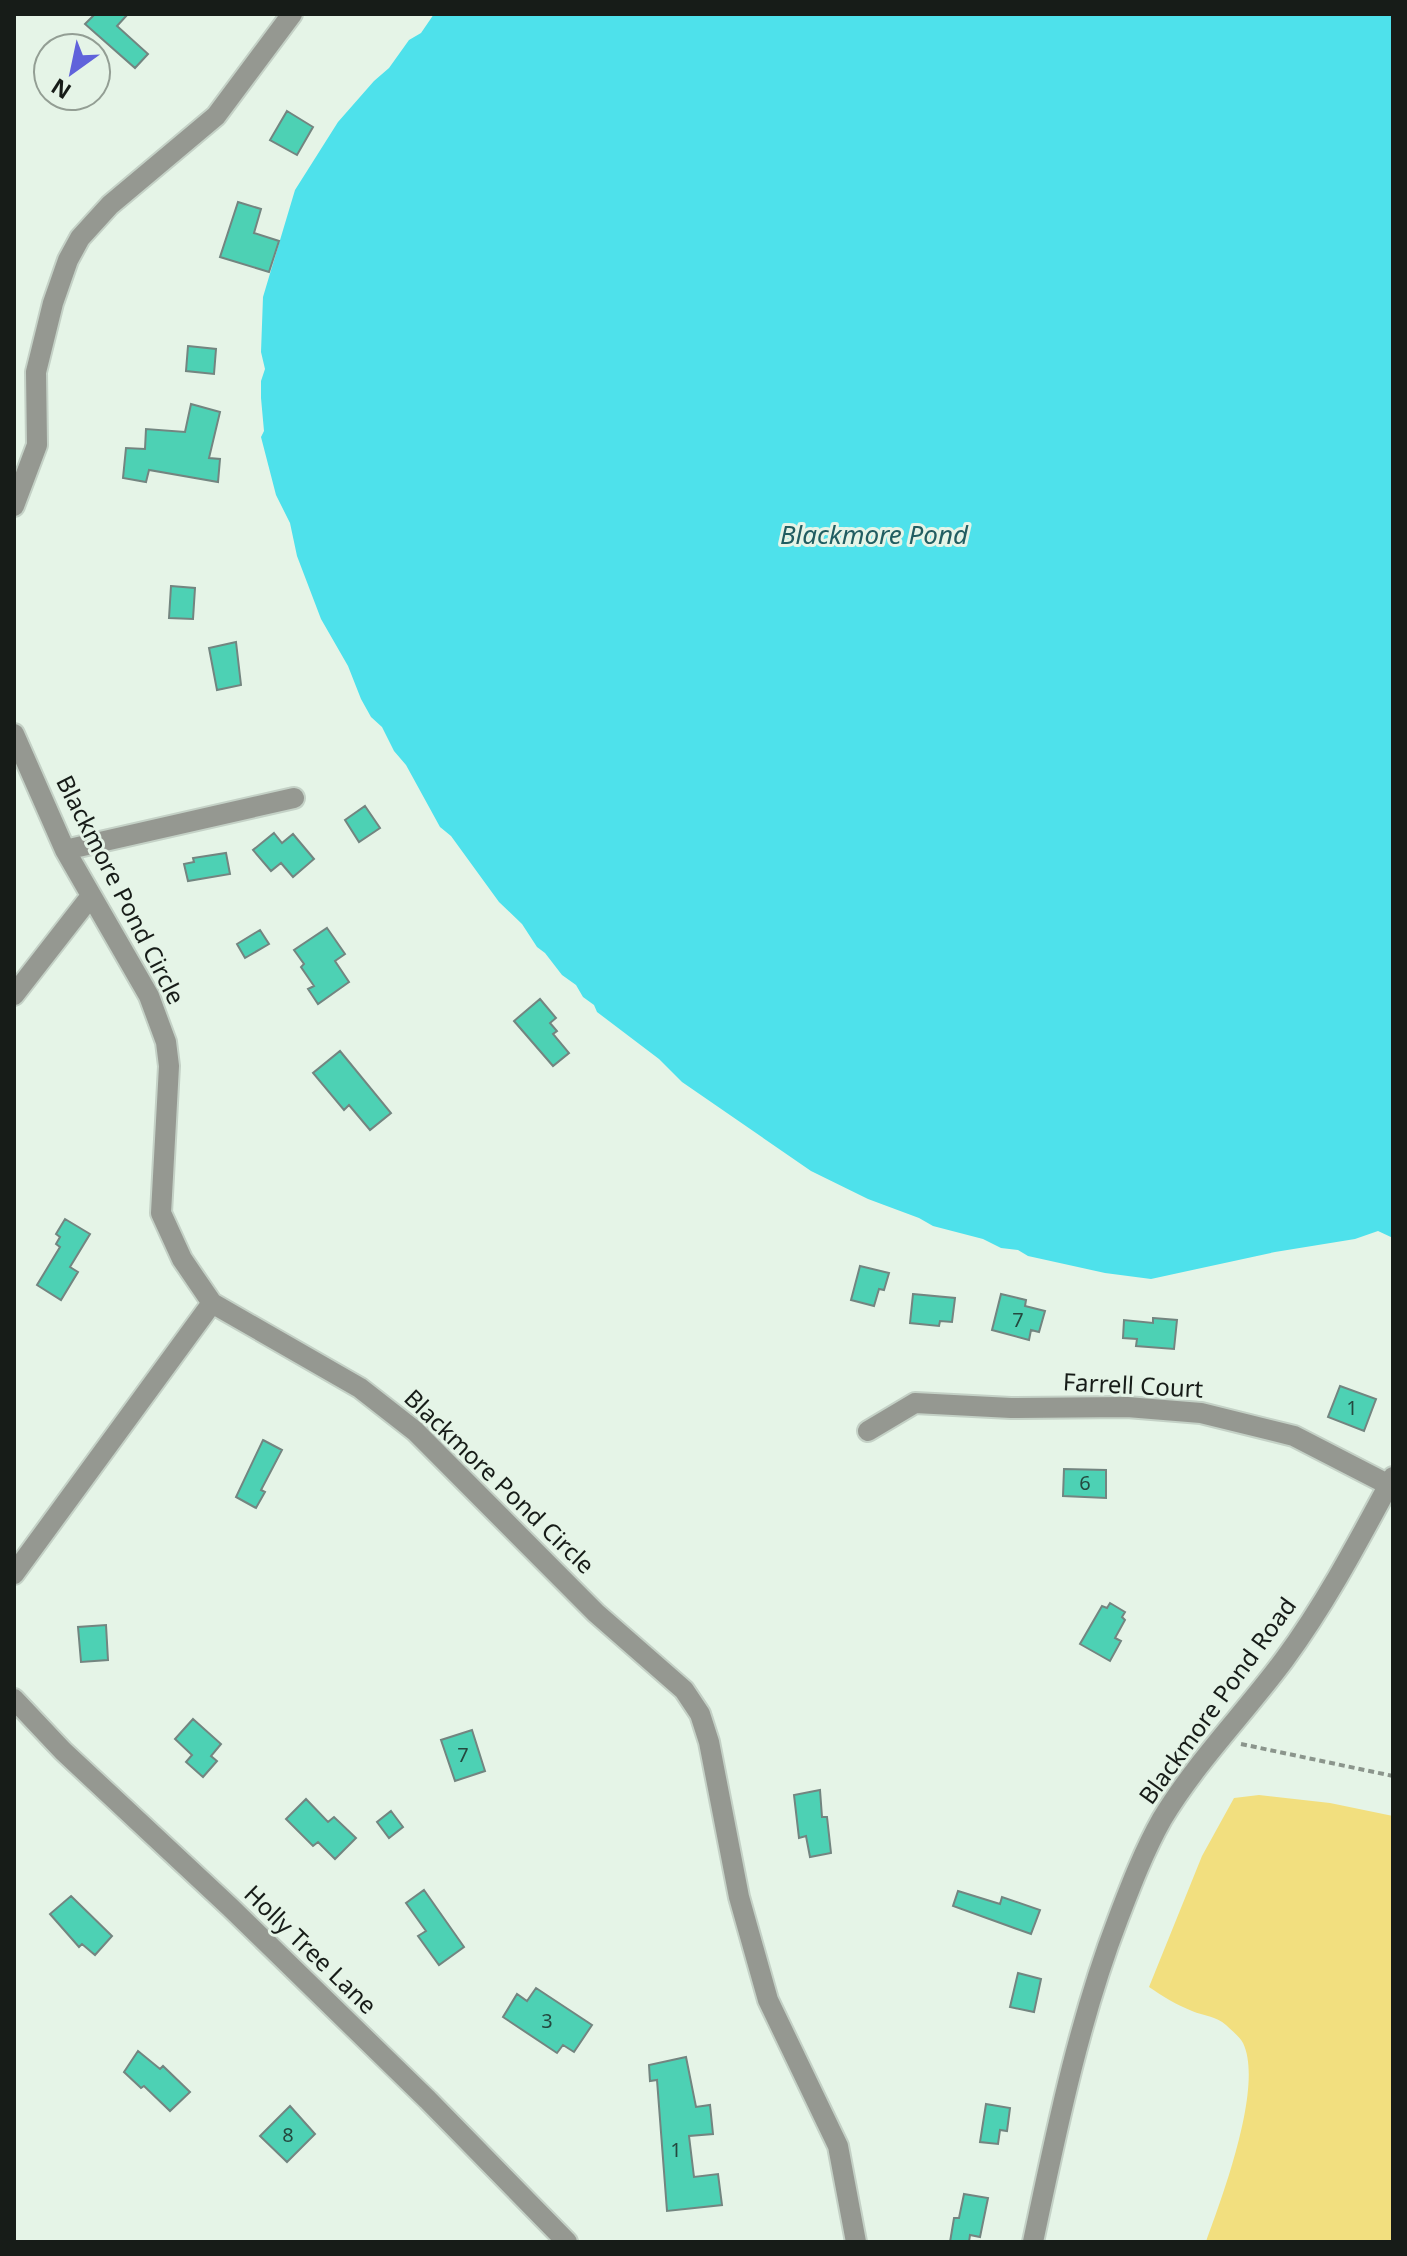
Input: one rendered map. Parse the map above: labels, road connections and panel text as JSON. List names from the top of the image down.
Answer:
{
  "streets": {
    "street": [
      "Blackmore Pond Circle",
      "Farrell Court",
      "Blackmore Pond Road",
      "Holly Tree Lane"
    ]
  },
  "crossings": [
    ["Farrell Court", "Blackmore Pond Road"]
  ],
  "water": ["Blackmore Pond"],
  "house_numbers": [
    "7",
    "1",
    "6",
    "7",
    "3",
    "8",
    "1"
  ],
  "north": "bottom left"
}
